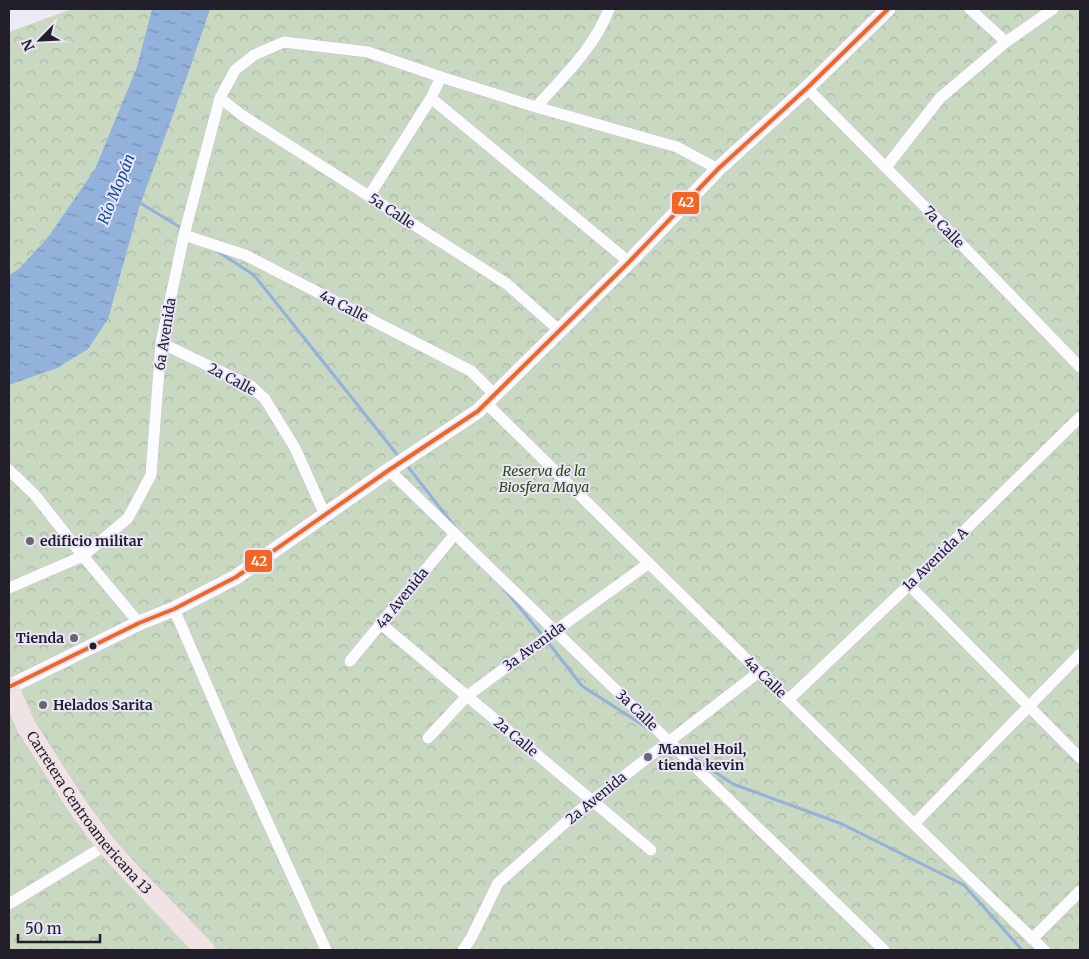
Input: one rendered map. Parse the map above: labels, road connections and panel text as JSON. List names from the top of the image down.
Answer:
{
  "streets": {
    "highway": ["Carretera Centroamericana 13"],
    "street": [
      "5a Calle",
      "7a Calle",
      "4a Calle",
      "6a Avenida",
      "2a Calle",
      "1a Avenida A",
      "4a Avenida",
      "3a Avenida",
      "3a Calle",
      "2a Avenida"
    ]
  },
  "crossings": [
    ["5a Calle", "6a Avenida"],
    ["4a Calle", "6a Avenida"],
    ["4a Calle", "1a Avenida A"],
    ["4a Calle", "3a Avenida"],
    ["4a Calle", "2a Avenida"],
    ["6a Avenida", "2a Calle"],
    ["2a Calle", "4a Avenida"],
    ["2a Calle", "3a Avenida"],
    ["2a Calle", "2a Avenida"],
    ["4a Avenida", "3a Calle"],
    ["3a Avenida", "3a Calle"],
    ["3a Calle", "2a Avenida"]
  ],
  "water": ["Río Mopán"],
  "parks": ["Reserva de la Biosfera Maya"],
  "places": [
    "edificio militar",
    "Tienda",
    "Helados Sarita",
    "Manuel Hoil, tienda kevin"
  ],
  "lines": ["transit line 42"],
  "scale_bar": "50 m",
  "north": "bottom left"
}
